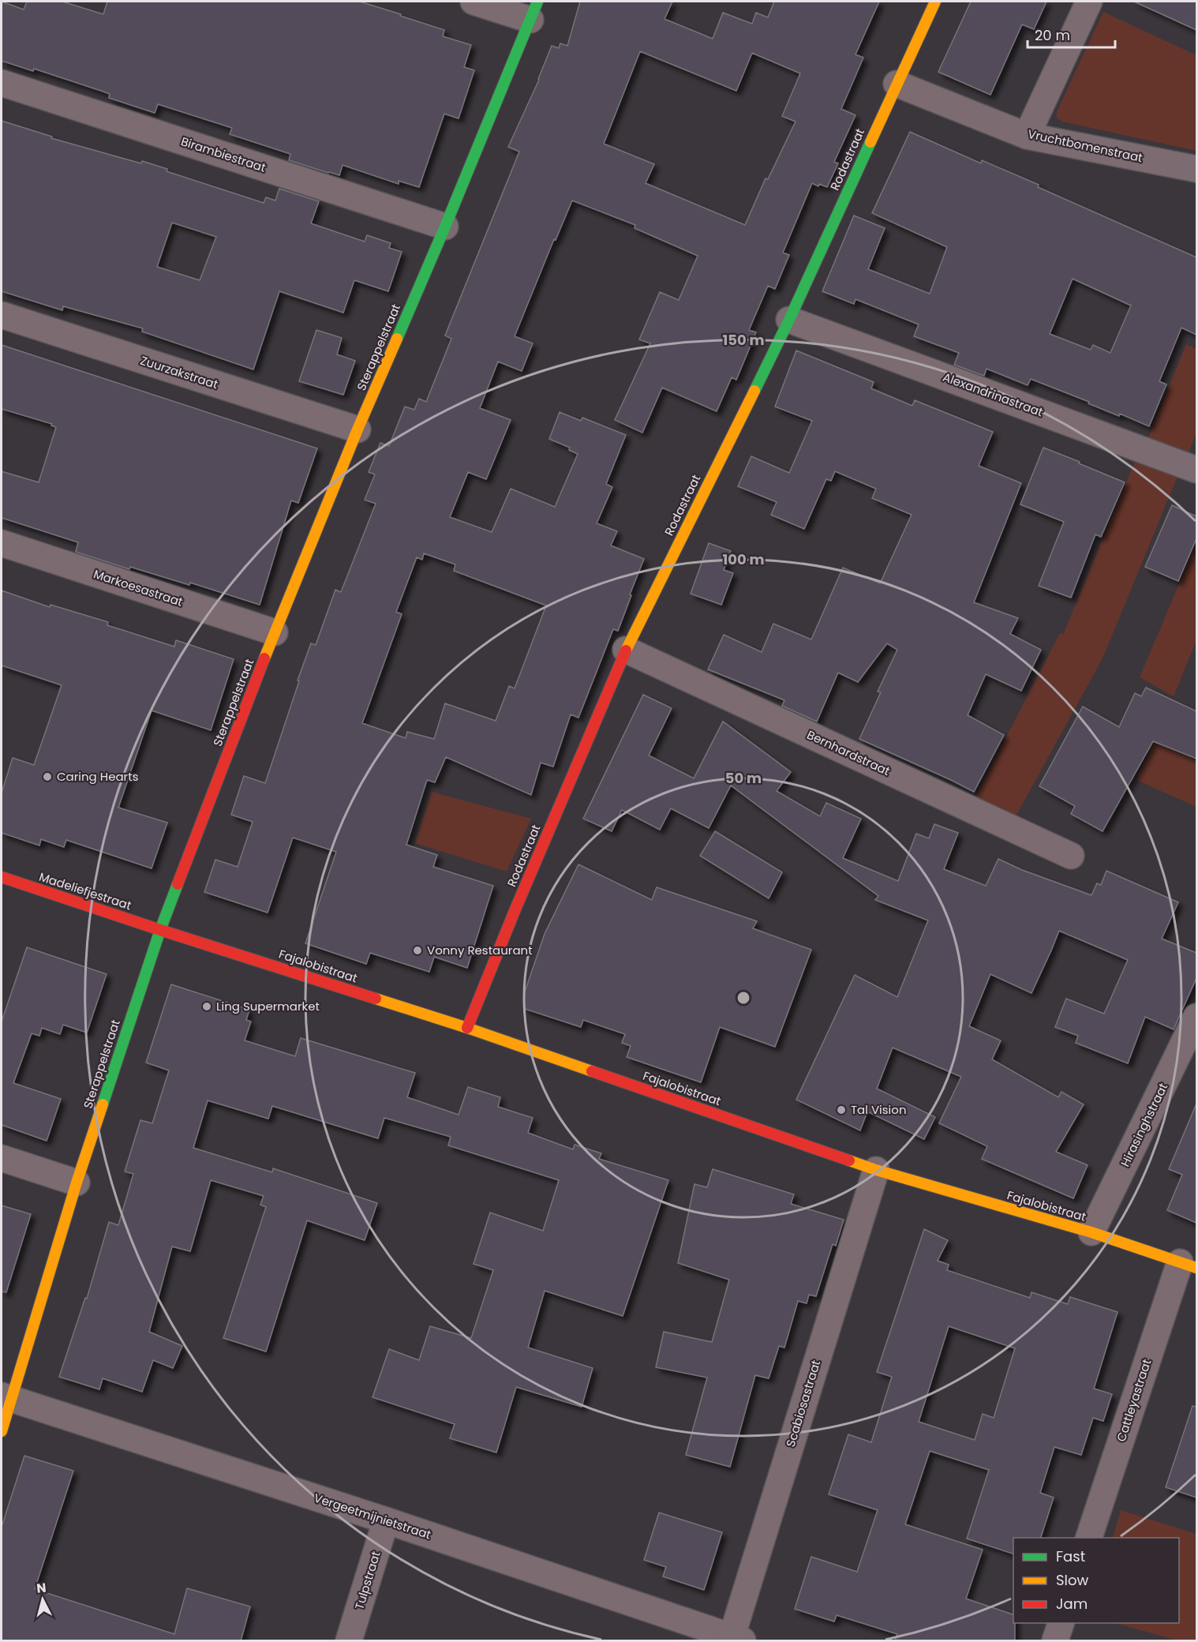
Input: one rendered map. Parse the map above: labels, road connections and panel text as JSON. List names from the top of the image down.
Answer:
{
  "streets": {
    "street": [
      "Vruchtbomenstraat",
      "Birambiestraat",
      "Rodastraat",
      "Sterappelstraat",
      "Zuurzakstraat",
      "Alexandrinastraat",
      "Markoesastraat",
      "Bernhardstraat",
      "Madeliefjestraat",
      "Fajalobistraat",
      "Hirasinghstraat",
      "Cattleyastraat",
      "Scabiosastraat",
      "Vergeetmijnietstraat",
      "Tulpstraat"
    ]
  },
  "crossings": [
    ["Vruchtbomenstraat", "Rodastraat"],
    ["Birambiestraat", "Sterappelstraat"],
    ["Rodastraat", "Alexandrinastraat"],
    ["Rodastraat", "Bernhardstraat"],
    ["Rodastraat", "Fajalobistraat"],
    ["Sterappelstraat", "Zuurzakstraat"],
    ["Sterappelstraat", "Markoesastraat"],
    ["Sterappelstraat", "Madeliefjestraat"],
    ["Sterappelstraat", "Fajalobistraat"],
    ["Sterappelstraat", "Vergeetmijnietstraat"],
    ["Madeliefjestraat", "Fajalobistraat"],
    ["Fajalobistraat", "Hirasinghstraat"],
    ["Fajalobistraat", "Cattleyastraat"],
    ["Fajalobistraat", "Scabiosastraat"],
    ["Scabiosastraat", "Vergeetmijnietstraat"],
    ["Vergeetmijnietstraat", "Tulpstraat"]
  ],
  "places": [
    "Caring Hearts",
    "Vonny Restaurant",
    "Ling Supermarket",
    "Tal Vision"
  ],
  "legend": ["Fast", "Slow", "Jam"],
  "scale_bar": "20 m",
  "north": "top",
  "rings": ["150 m", "100 m", "50 m"]
}
